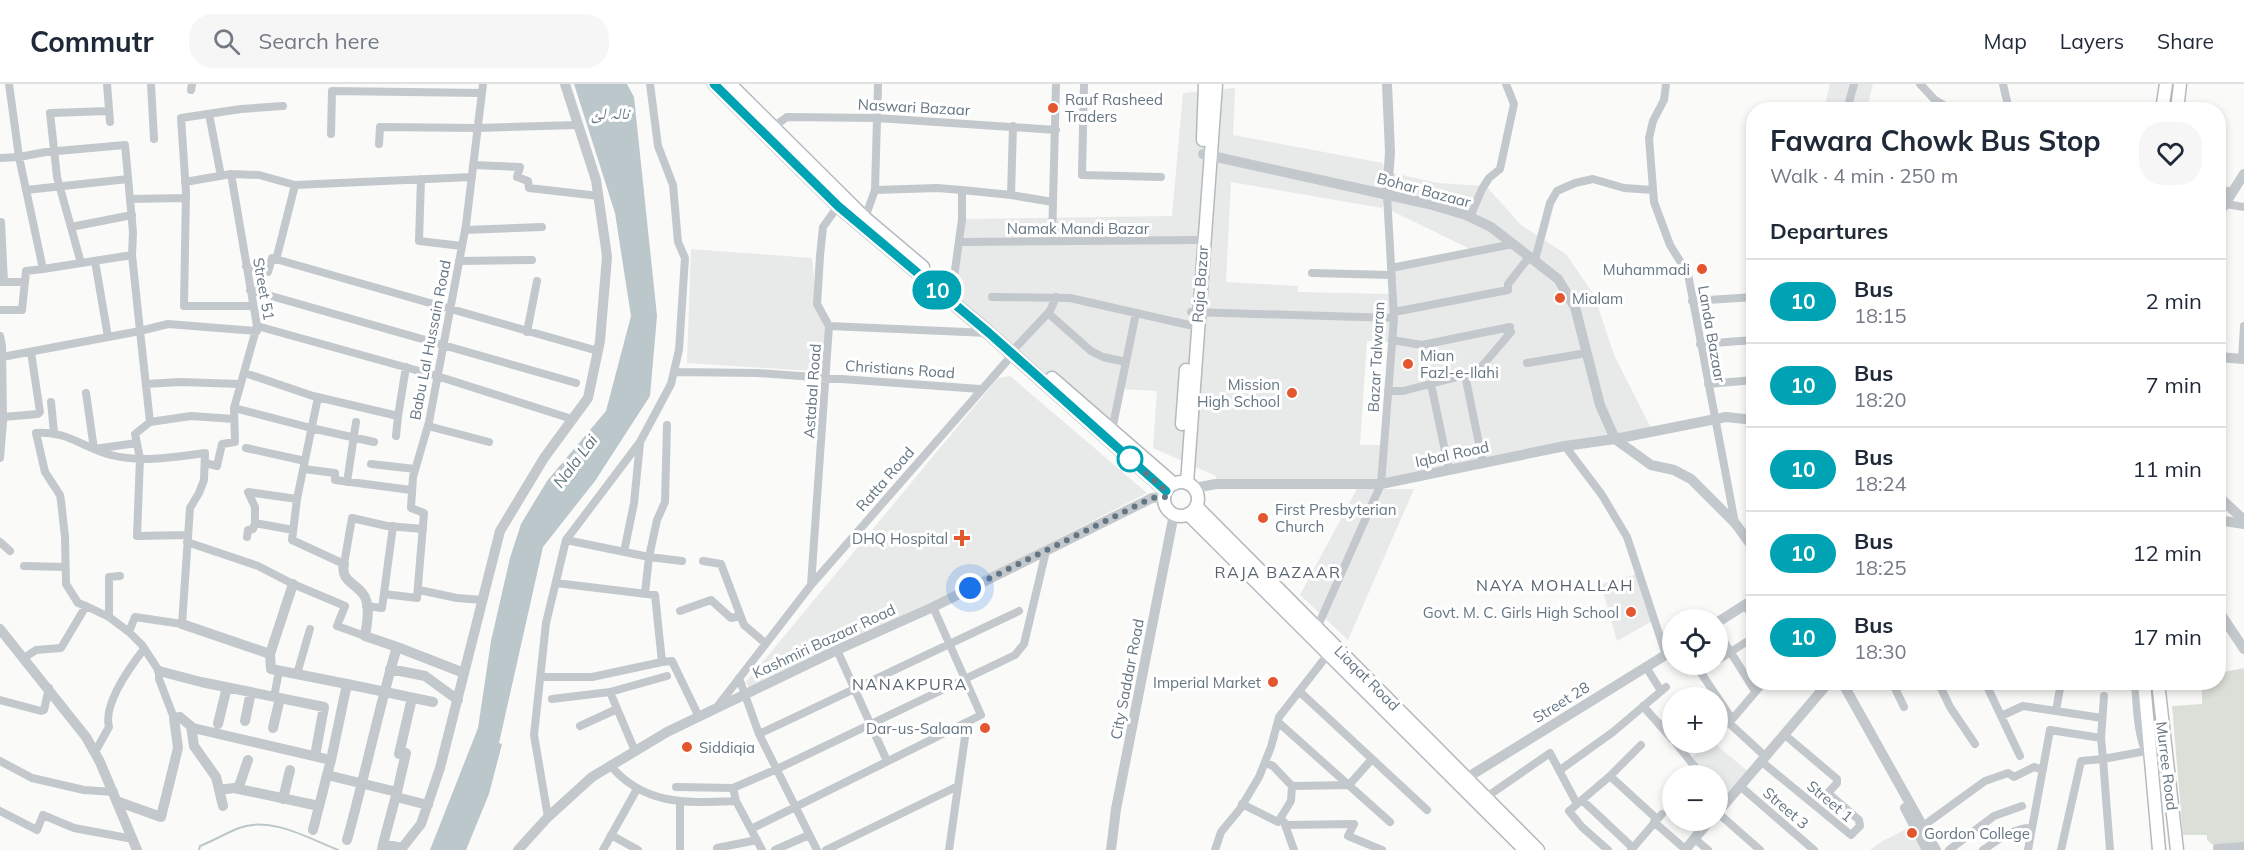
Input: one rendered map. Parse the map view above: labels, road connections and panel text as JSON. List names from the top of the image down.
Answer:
{
  "streets": {
    "main road": ["Raja Bazar", "Liaqat Road", "Murree Road"],
    "street": [
      "Naswari Bazaar",
      "Bohar Bazaar",
      "Namak Mandi Bazar",
      "Street 51",
      "Landa Bazaar",
      "Babu Lal Hussain Road",
      "Bazar Talwaran",
      "Christians Road",
      "Astabal Road",
      "Iqbal Road",
      "Ratta Road",
      "Kashmiri Bazaar Road",
      "City Saddar Road",
      "Street 28",
      "Street 1",
      "Street 3"
    ]
  },
  "crossings": [
    ["Bohar Bazaar", "Raja Bazar"],
    ["Bohar Bazaar", "Bazar Talwaran"],
    ["Bohar Bazaar", "Iqbal Road"],
    ["Raja Bazar", "Iqbal Road"],
    ["Raja Bazar", "Kashmiri Bazaar Road"],
    ["Landa Bazaar", "Iqbal Road"],
    ["Bazar Talwaran", "Iqbal Road"],
    ["Bazar Talwaran", "Liaqat Road"],
    ["Christians Road", "Astabal Road"],
    ["Christians Road", "Ratta Road"],
    ["Astabal Road", "Ratta Road"],
    ["Iqbal Road", "Kashmiri Bazaar Road"],
    ["Ratta Road", "Kashmiri Bazaar Road"],
    ["Liaqat Road", "Street 28"]
  ],
  "districts": ["RAJA BAZAAR", "NAYA MOHALLAH", "NANAKPURA"],
  "water": ["نالہ لئ", "Nala Lai"],
  "places": {
    "other": [
      "Rauf Rasheed Traders",
      "Muhammadi",
      "Mialam",
      "Mian Fazl-e-Ilahi",
      "Mission High School",
      "First Presbyterian Church",
      "Govt. M. C. Girls High School",
      "Imperial Market",
      "Dar-us-Salaam",
      "Siddiqia",
      "Gordon College"
    ],
    "health": ["DHQ Hospital"]
  },
  "lines": ["bus line 10"],
  "page": {
    "header": "Commutr",
    "search": "Search here",
    "nav": ["Map", "Layers", "Share"],
    "on_map": "10",
    "heading": [
      ["Fawara Chowk Bus Stop", "Walk · 4 min · 250 m"],
      "Departures"
    ],
    "list": [
      {
        "mark": "10",
        "name": "Bus",
        "note": "18:15",
        "value": "2 min"
      },
      {
        "mark": "10",
        "name": "Bus",
        "note": "18:20",
        "value": "7 min"
      },
      {
        "mark": "10",
        "name": "Bus",
        "note": "18:24",
        "value": "11 min"
      },
      {
        "mark": "10",
        "name": "Bus",
        "note": "18:25",
        "value": "12 min"
      },
      {
        "mark": "10",
        "name": "Bus",
        "note": "18:30",
        "value": "17 min"
      }
    ],
    "map_buttons": ["+", "−"]
  }
}
